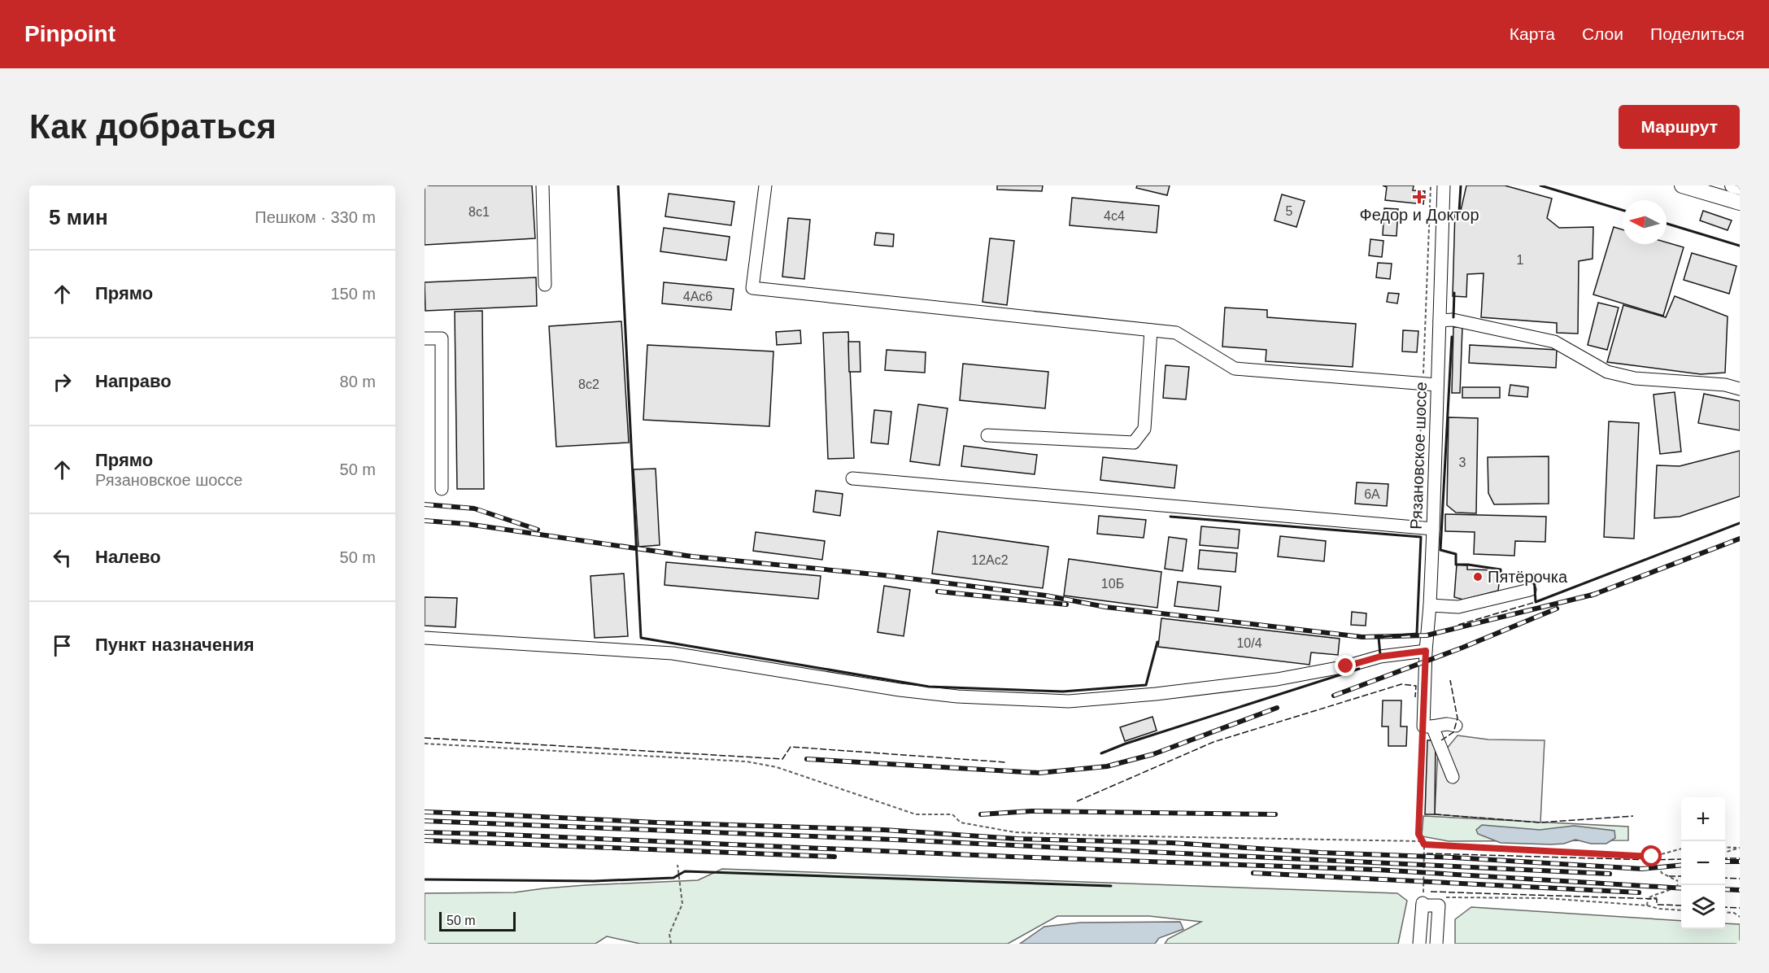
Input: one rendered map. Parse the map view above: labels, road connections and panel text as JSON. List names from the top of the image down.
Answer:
{
  "streets": {
    "street": ["Рязановское шоссе"]
  },
  "places": {
    "health": ["Федор и Доктор"],
    "other": ["Пятёрочка"]
  },
  "house_numbers": [
    "5",
    "8с1",
    "4с4",
    "1",
    "4Ас6",
    "8с2",
    "3",
    "6А",
    "12Ас2",
    "10Б",
    "10/4"
  ],
  "scale_bar": "50 m",
  "north": "left",
  "page": {
    "header": "Pinpoint",
    "nav": ["Карта", "Слои", "Поделиться"],
    "buttons": "Маршрут",
    "title": "Как добраться",
    "heading": ["5 мин", "Пешком · 330 m"],
    "list": [
      ["Прямо", "150 m"],
      ["Направо", "80 m"],
      ["Прямо", "Рязановское шоссе", "50 m"],
      ["Налево", "50 m"],
      "Пункт назначения"
    ],
    "map_buttons": ["+", "−"],
    "scale": "50 m"
  }
}
